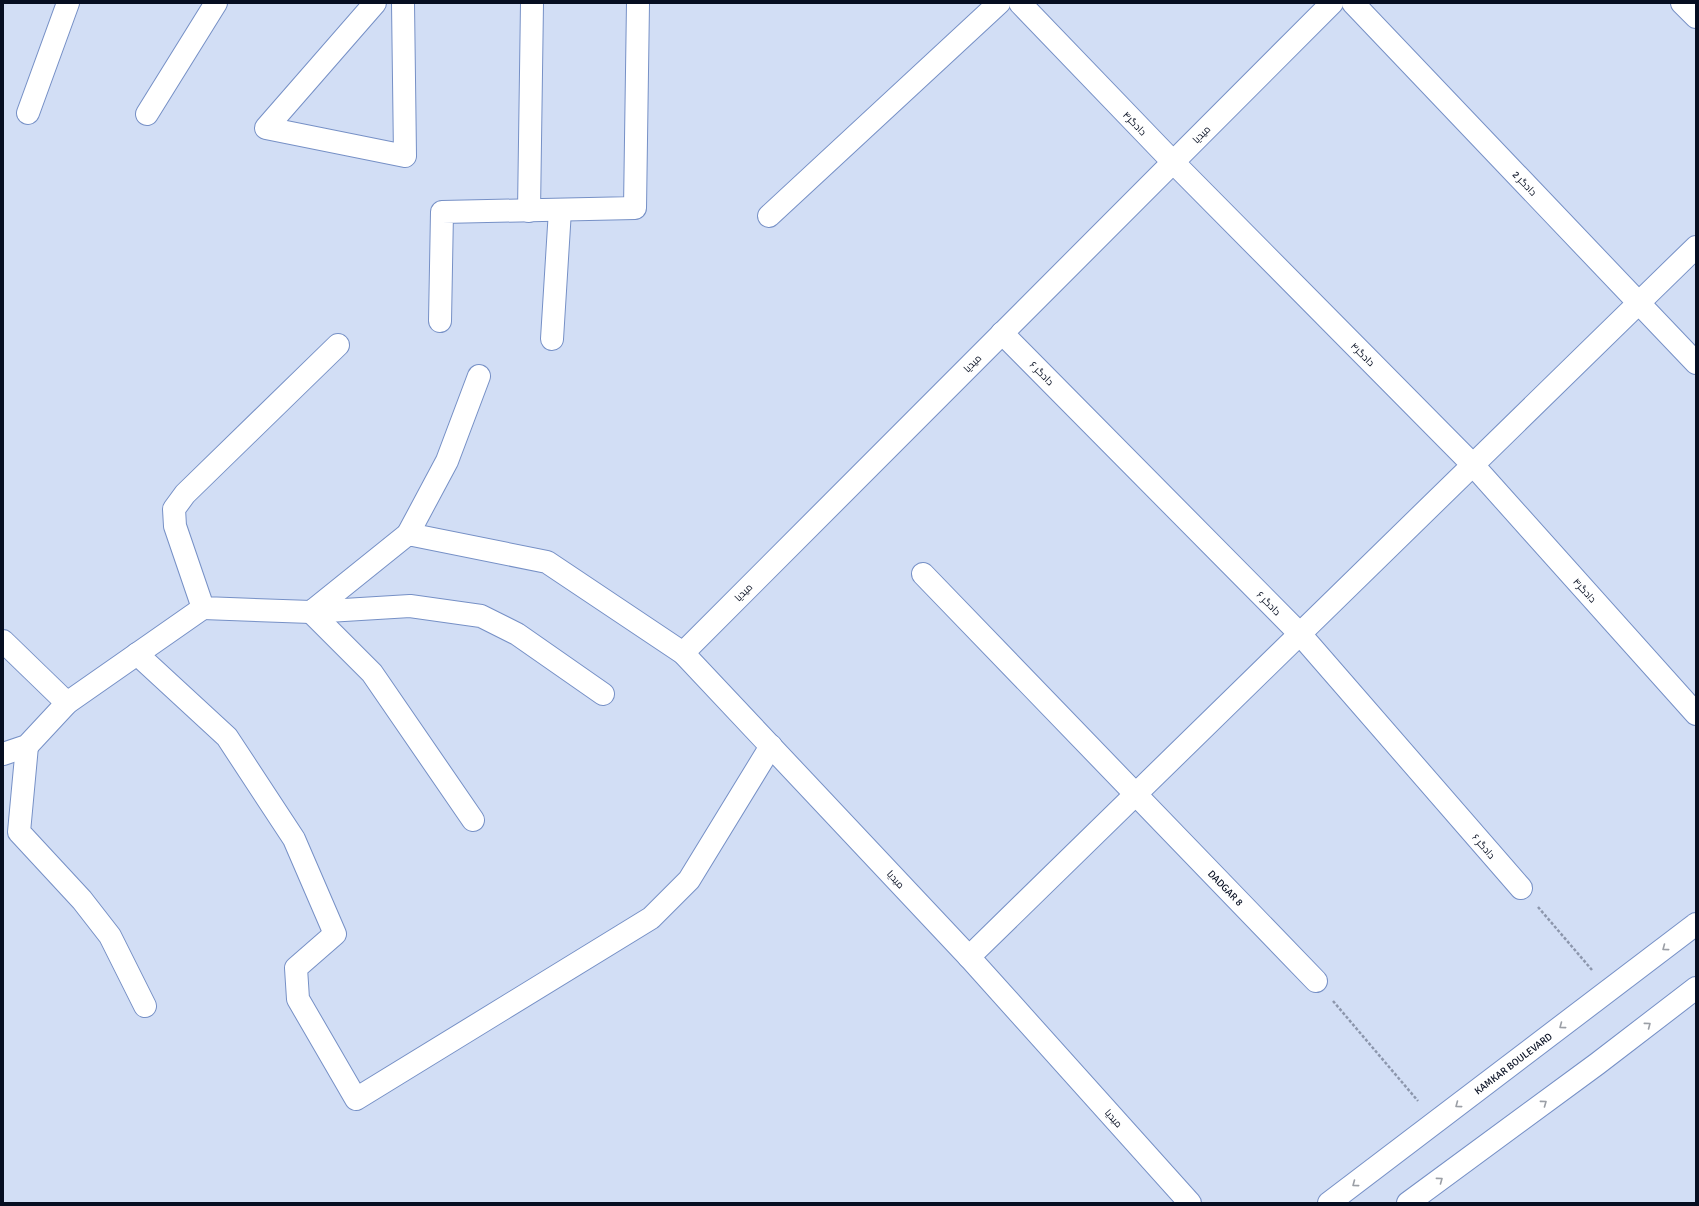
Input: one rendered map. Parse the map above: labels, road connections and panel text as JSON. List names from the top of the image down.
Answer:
{
  "streets": {
    "street": [
      "دادگر۴",
      "میدیا",
      "دادگر 2",
      "دادگر ۶",
      "DADGAR 8",
      "KAMKAR BOULEVARD"
    ]
  },
  "crossings": [
    ["دادگر۴", "میدیا"],
    ["میدیا", "دادگر ۶"]
  ]
}
